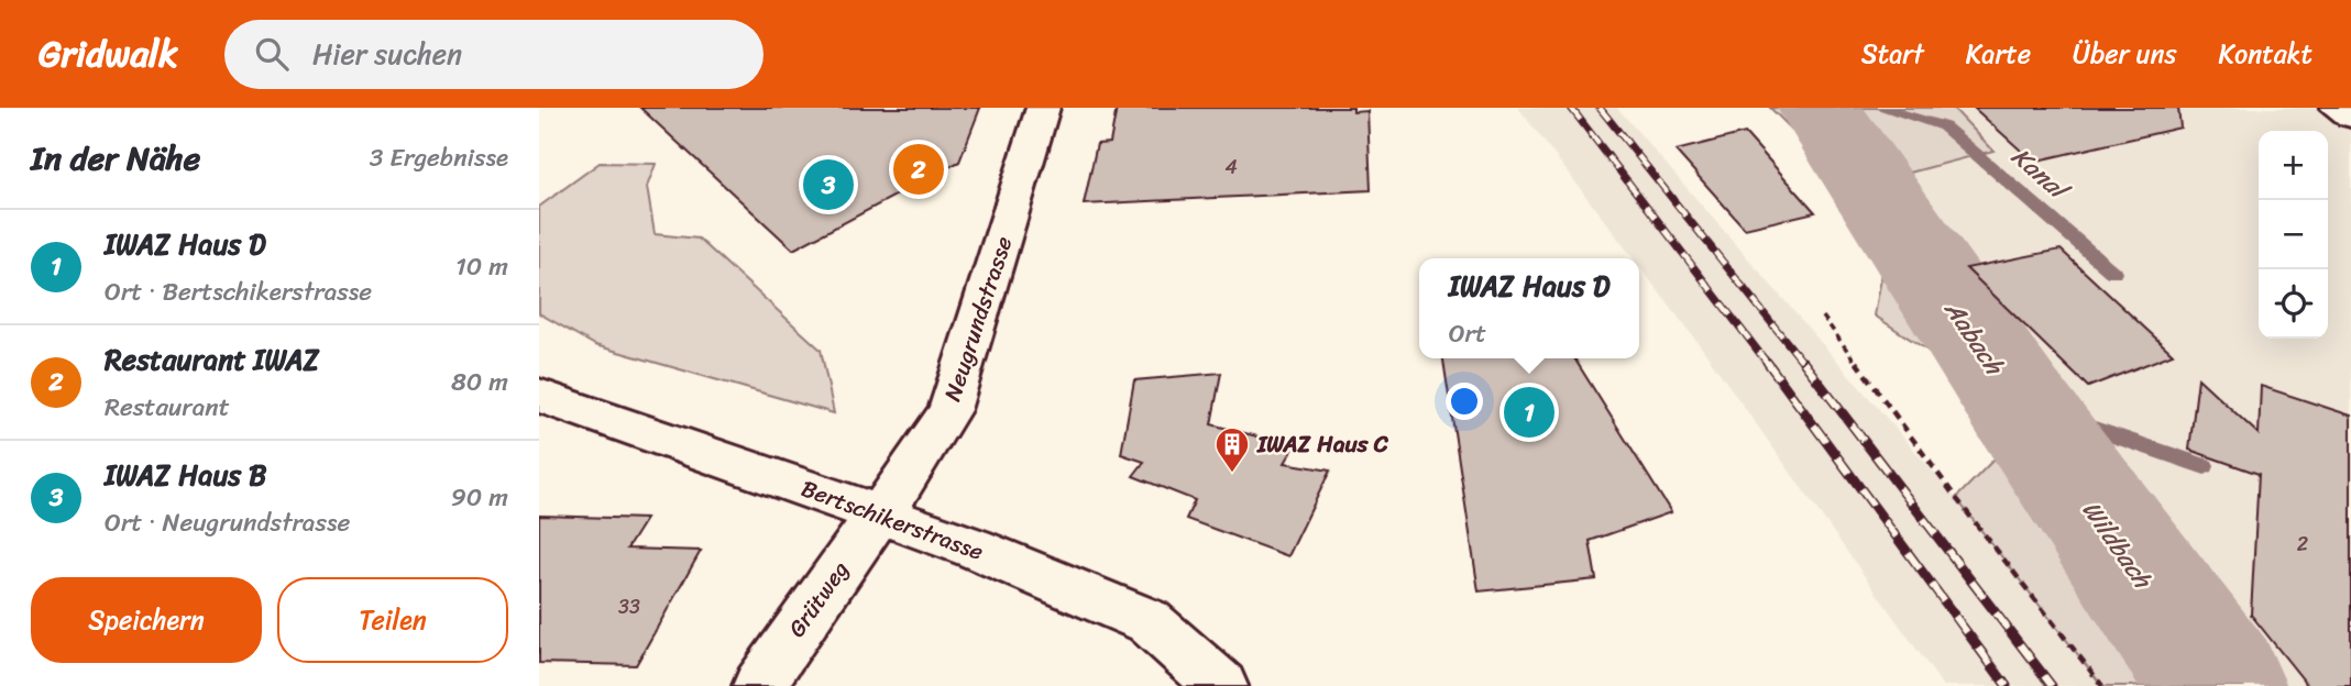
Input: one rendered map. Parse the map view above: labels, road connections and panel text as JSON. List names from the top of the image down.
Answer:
{
  "streets": {
    "street": ["Neugrundstrasse", "Bertschikerstrasse", "Grütweg"]
  },
  "crossings": [
    ["Neugrundstrasse", "Bertschikerstrasse"],
    ["Neugrundstrasse", "Grütweg"],
    ["Bertschikerstrasse", "Grütweg"]
  ],
  "water": ["Kanal", "Aabach", "Wildbach"],
  "places": {
    "building": ["IWAZ Haus C"]
  },
  "house_numbers": ["4", "2", "33"],
  "page": {
    "header": "Gridwalk",
    "search": "Hier suchen",
    "nav": [
      "Start",
      "Karte",
      "Über uns",
      "Kontakt"
    ],
    "heading": ["In der Nähe", "3 Ergebnisse"],
    "map_buttons": ["+", "−"],
    "pins": ["2", "3", "1"],
    "list": [
      {
        "mark": "1",
        "name": "IWAZ Haus D",
        "note": "Ort · Bertschikerstrasse",
        "value": "10 m"
      },
      {
        "mark": "2",
        "name": "Restaurant IWAZ",
        "note": "Restaurant",
        "value": "80 m"
      },
      {
        "mark": "3",
        "name": "IWAZ Haus B",
        "note": "Ort · Neugrundstrasse",
        "value": "90 m"
      }
    ],
    "popup": ["IWAZ Haus D", "Ort"],
    "buttons": ["Speichern", "Teilen"]
  }
}
